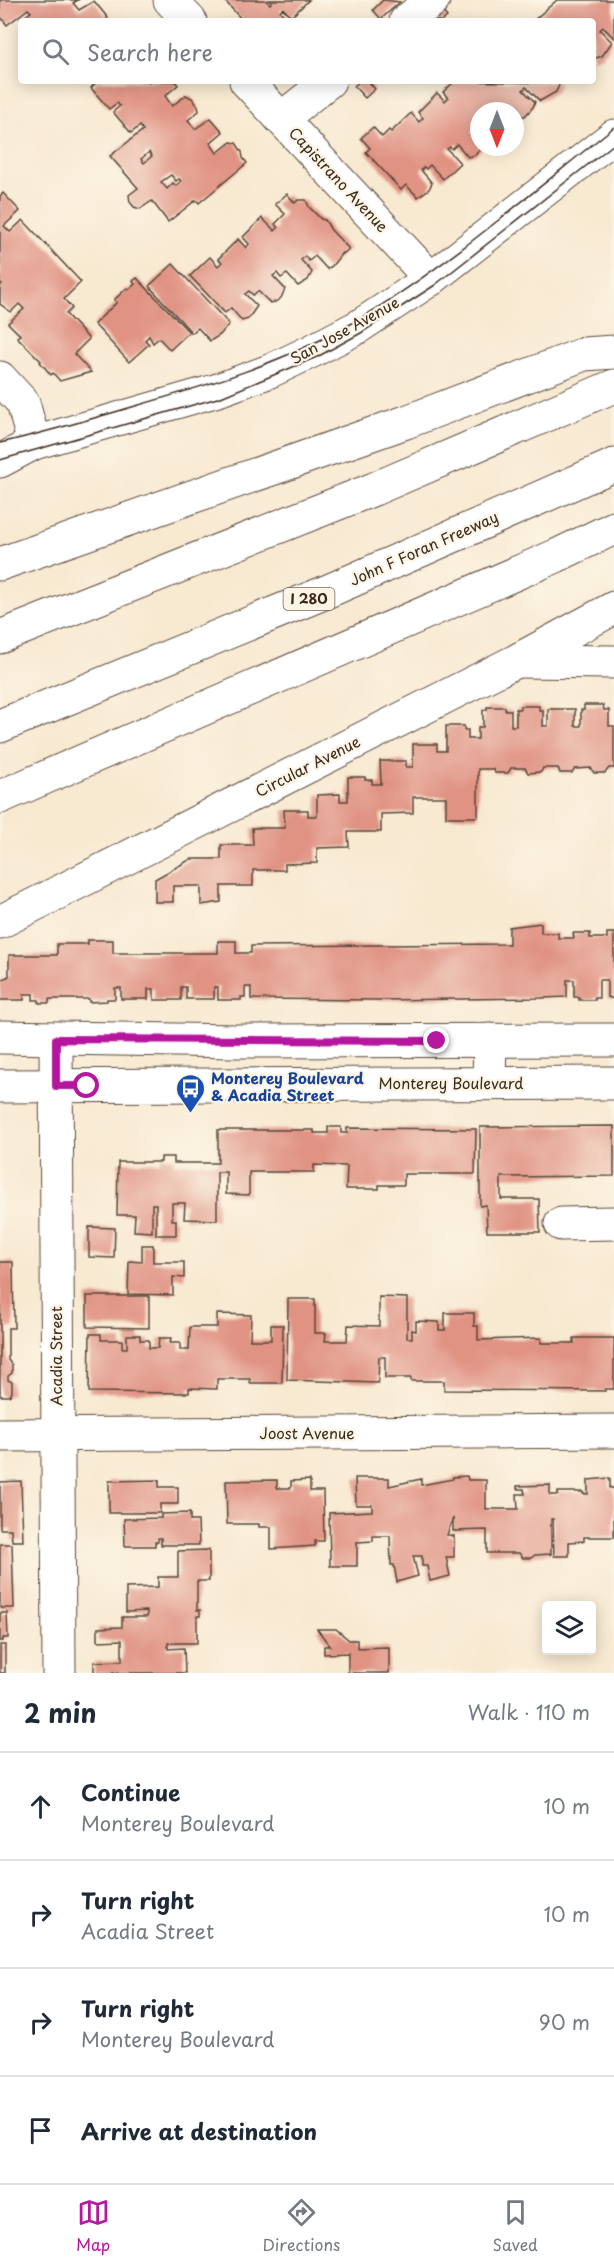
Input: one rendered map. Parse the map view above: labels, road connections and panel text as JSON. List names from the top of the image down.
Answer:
{
  "streets": {
    "main road": [
      "Capistrano Avenue",
      "San Jose Avenue",
      "John F Foran Freeway",
      "I 280",
      "Circular Avenue",
      "Monterey Boulevard",
      "Acadia Street",
      "Joost Avenue"
    ]
  },
  "crossings": [
    ["Capistrano Avenue", "San Jose Avenue"],
    ["Monterey Boulevard", "Acadia Street"],
    ["Acadia Street", "Joost Avenue"]
  ],
  "places": {
    "bus stop": ["Monterey Boulevard & Acadia Street"]
  },
  "north": "bottom",
  "page": {
    "search": "Search here",
    "heading": ["2 min", "Walk · 110 m"],
    "list": [
      ["Continue", "Monterey Boulevard", "10 m"],
      ["Turn right", "Acadia Street", "10 m"],
      ["Turn right", "Monterey Boulevard", "90 m"],
      "Arrive at destination"
    ],
    "nav": ["Map", "Directions", "Saved"]
  }
}
